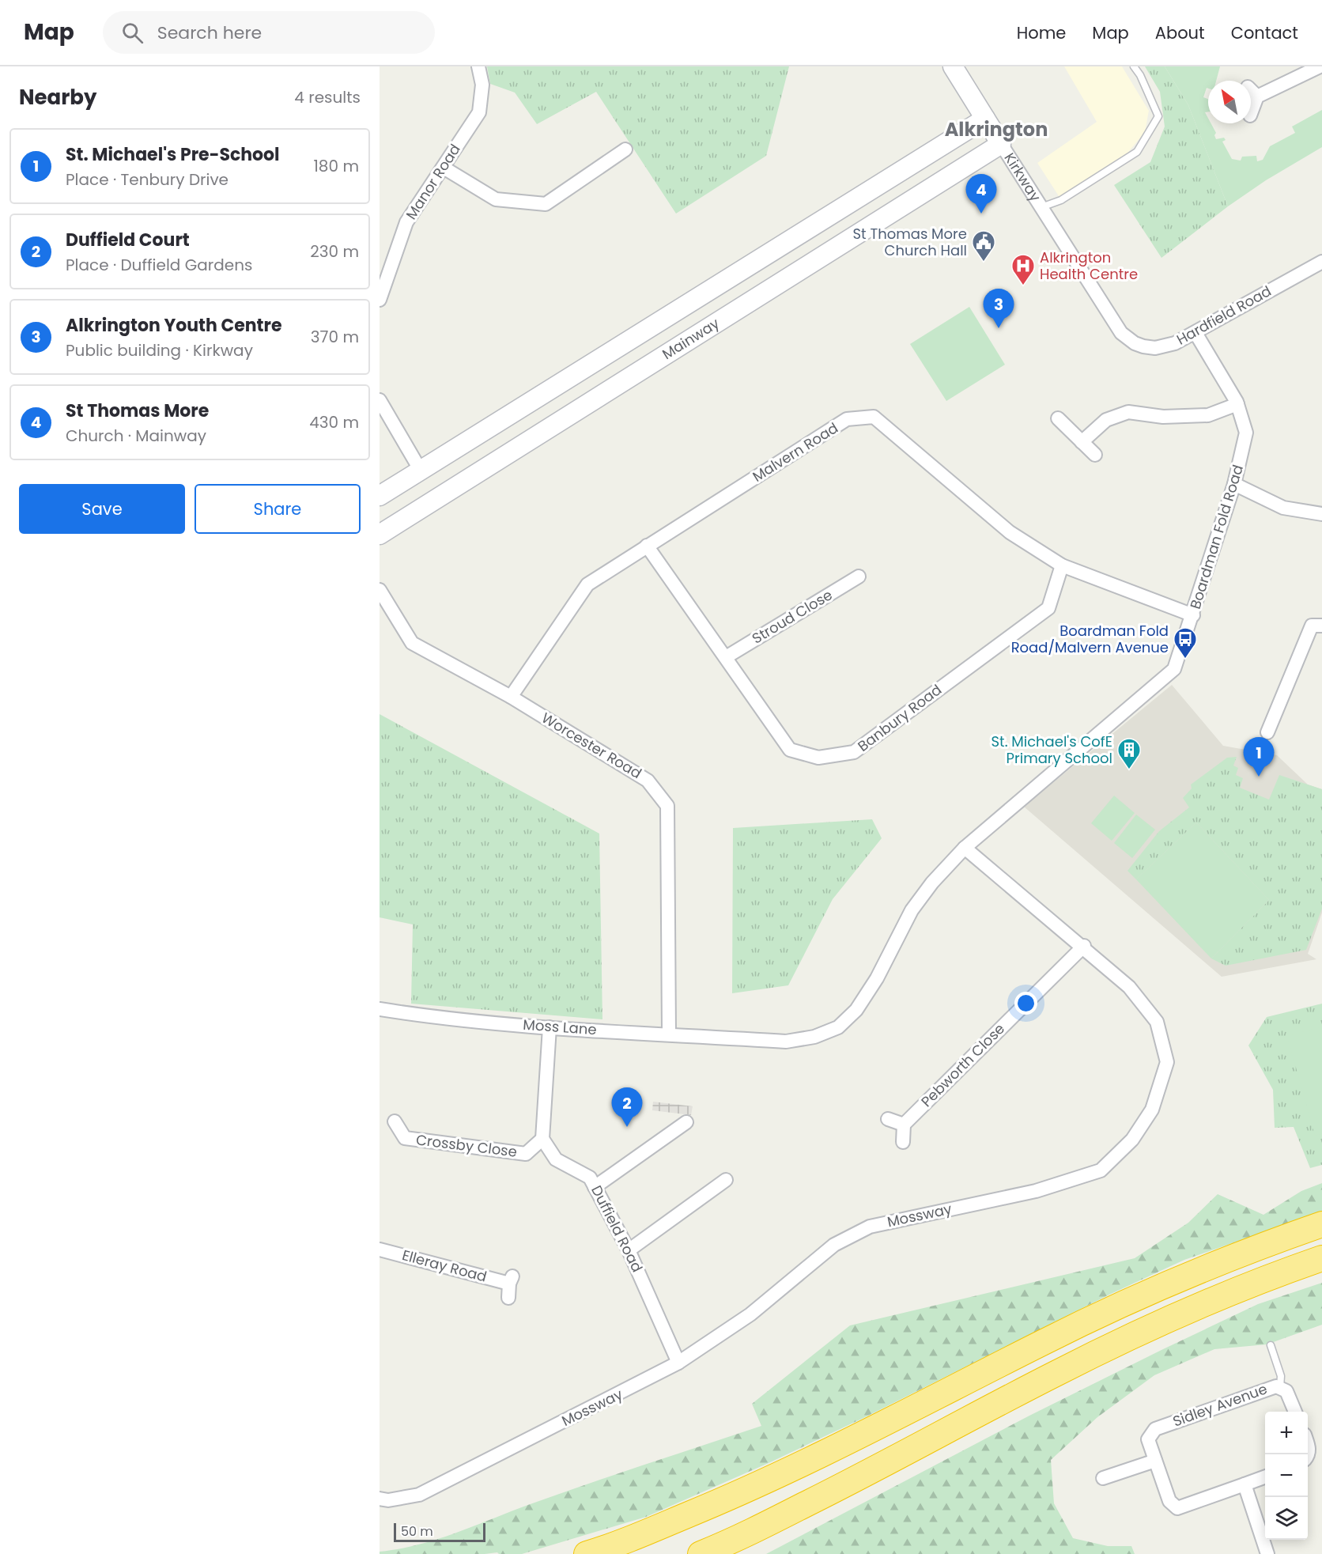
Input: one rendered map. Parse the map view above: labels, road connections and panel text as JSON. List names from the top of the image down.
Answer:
{
  "streets": {
    "street": [
      "Kirkway",
      "Manor Road",
      "Hardfield Road",
      "Mainway",
      "Malvern Road",
      "Boardman Fold Road",
      "Stroud Close",
      "Banbury Road",
      "Worcester Road",
      "Moss Lane",
      "Pebworth Close",
      "Crossby Close",
      "Mossway",
      "Duffield Road",
      "Elleray Road",
      "Sidley Avenue"
    ]
  },
  "crossings": [
    ["Kirkway", "Hardfield Road"],
    ["Kirkway", "Mainway"],
    ["Hardfield Road", "Boardman Fold Road"],
    ["Malvern Road", "Boardman Fold Road"],
    ["Malvern Road", "Banbury Road"],
    ["Malvern Road", "Worcester Road"],
    ["Boardman Fold Road", "Moss Lane"],
    ["Boardman Fold Road", "Mossway"],
    ["Stroud Close", "Banbury Road"],
    ["Worcester Road", "Moss Lane"],
    ["Pebworth Close", "Mossway"],
    ["Crossby Close", "Duffield Road"],
    ["Mossway", "Duffield Road"]
  ],
  "districts": ["Alkrington"],
  "places": {
    "public building": ["St Thomas More Church Hall"],
    "hospital": ["Alkrington Health Centre"],
    "bus stop": ["Boardman Fold Road/Malvern Avenue"],
    "building": ["St. Michael's CofE Primary School"]
  },
  "scale_bar": "50 m",
  "north": "top left",
  "page": {
    "header": "Map",
    "search": "Search here",
    "nav": [
      "Home",
      "Map",
      "About",
      "Contact"
    ],
    "heading": ["Nearby", "4 results"],
    "list": [
      {
        "mark": "1",
        "name": "St. Michael's Pre-School",
        "note": "Place · Tenbury Drive",
        "value": "180 m"
      },
      {
        "mark": "2",
        "name": "Duffield Court",
        "note": "Place · Duffield Gardens",
        "value": "230 m"
      },
      {
        "mark": "3",
        "name": "Alkrington Youth Centre",
        "note": "Public building · Kirkway",
        "value": "370 m"
      },
      {
        "mark": "4",
        "name": "St Thomas More",
        "note": "Church · Mainway",
        "value": "430 m"
      }
    ],
    "pins": [
      "4",
      "3",
      "1",
      "2"
    ],
    "buttons": ["Save", "Share"],
    "map_buttons": ["+", "−"],
    "scale": "50 m"
  }
}
